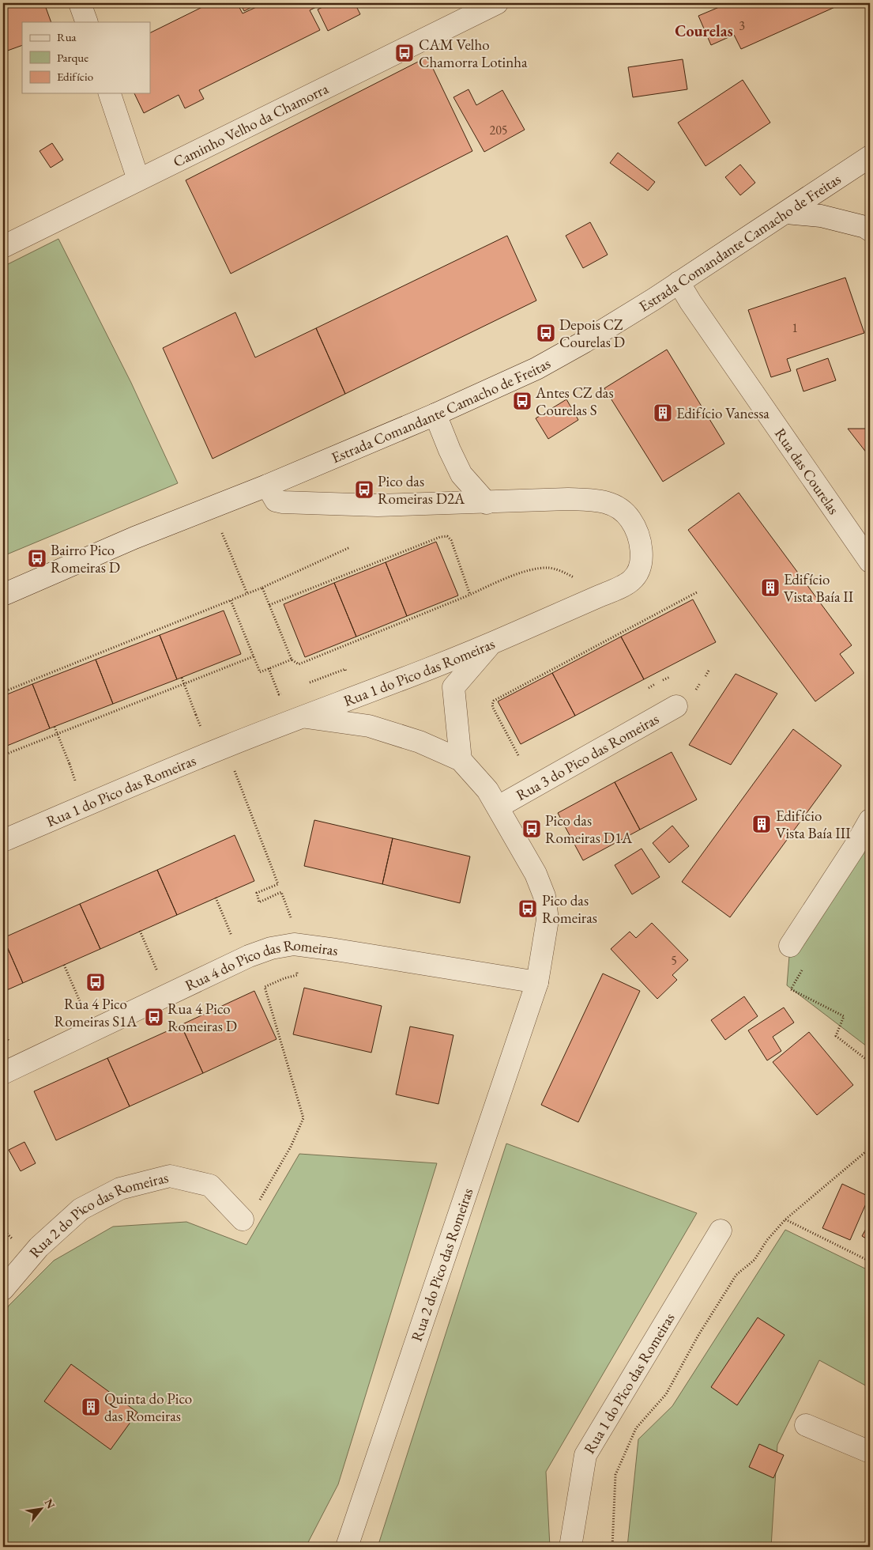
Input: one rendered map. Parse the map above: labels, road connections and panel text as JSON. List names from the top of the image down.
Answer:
{
  "streets": {
    "street": [
      "Caminho Velho da Chamorra",
      "Estrada Comandante Camacho de Freitas",
      "Rua das Courelas",
      "Rua 1 do Pico das Romeiras",
      "Rua 3 do Pico das Romeiras",
      "Rua 4 do Pico das Romeiras",
      "Rua 2 do Pico das Romeiras"
    ]
  },
  "crossings": [
    ["Estrada Comandante Camacho de Freitas", "Rua das Courelas"],
    ["Estrada Comandante Camacho de Freitas", "Rua 1 do Pico das Romeiras"],
    ["Rua 3 do Pico das Romeiras", "Rua 2 do Pico das Romeiras"],
    ["Rua 4 do Pico das Romeiras", "Rua 2 do Pico das Romeiras"]
  ],
  "districts": ["Courelas"],
  "places": {
    "bus stop": [
      "CAM Velho Chamorra Lotinha",
      "Depois CZ Courelas D",
      "Antes CZ das Courelas S",
      "Pico das Romeiras D2A",
      "Bairro Pico Romeiras D",
      "Pico das Romeiras D1A",
      "Pico das Romeiras",
      "Rua 4 Pico Romeiras S1A",
      "Rua 4 Pico Romeiras D"
    ],
    "building": [
      "Edifício Vanessa",
      "Edifício Vista Baía II",
      "Edifício Vista Baía III",
      "Quinta do Pico das Romeiras"
    ]
  },
  "house_numbers": [
    "3",
    "205",
    "1",
    "5"
  ],
  "legend": ["Rua", "Parque", "Edifício"],
  "north": "top right"
}
